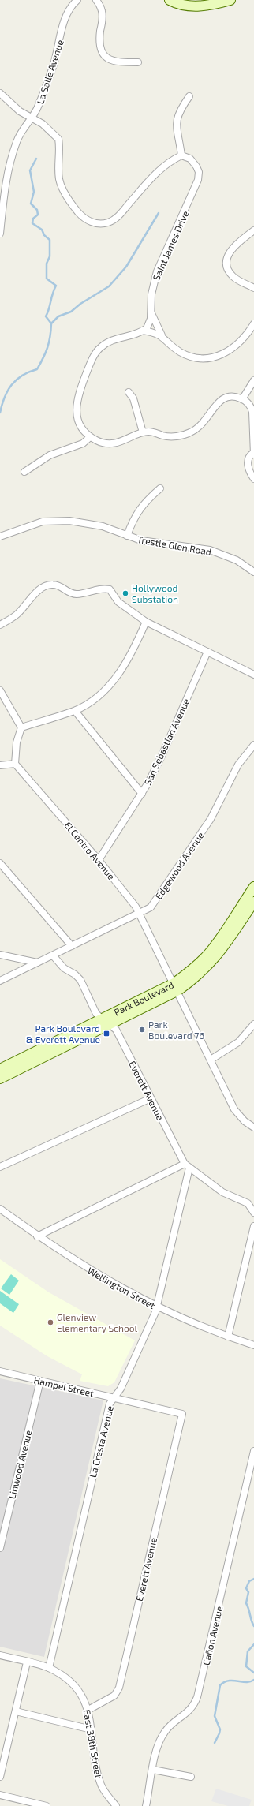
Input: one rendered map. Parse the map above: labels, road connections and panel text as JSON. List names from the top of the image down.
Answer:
{
  "streets": {
    "main road": ["Park Boulevard"],
    "street": [
      "La Salle Avenue",
      "Saint James Drive",
      "Trestle Glen Road",
      "San Sebastian Avenue",
      "El Centro Avenue",
      "Edgewood Avenue",
      "Everett Avenue",
      "Wellington Street",
      "Hampel Street",
      "La Cresta Avenue",
      "Linwood Avenue",
      "Cañon Avenue",
      "East 38th Street"
    ]
  },
  "crossings": [
    ["San Sebastian Avenue", "El Centro Avenue"],
    ["El Centro Avenue", "Edgewood Avenue"],
    ["El Centro Avenue", "Park Boulevard"],
    ["Edgewood Avenue", "Everett Avenue"],
    ["Park Boulevard", "Everett Avenue"],
    ["Everett Avenue", "Hampel Street"],
    ["Everett Avenue", "La Cresta Avenue"],
    ["Everett Avenue", "East 38th Street"],
    ["Wellington Street", "La Cresta Avenue"],
    ["Hampel Street", "La Cresta Avenue"],
    ["Hampel Street", "Linwood Avenue"],
    ["La Cresta Avenue", "East 38th Street"]
  ],
  "places": {
    "other": ["Hollywood Substation", "Park Boulevard 76", "Glenview Elementary School"],
    "transit": ["Park Boulevard & Everett Avenue"]
  }
}
